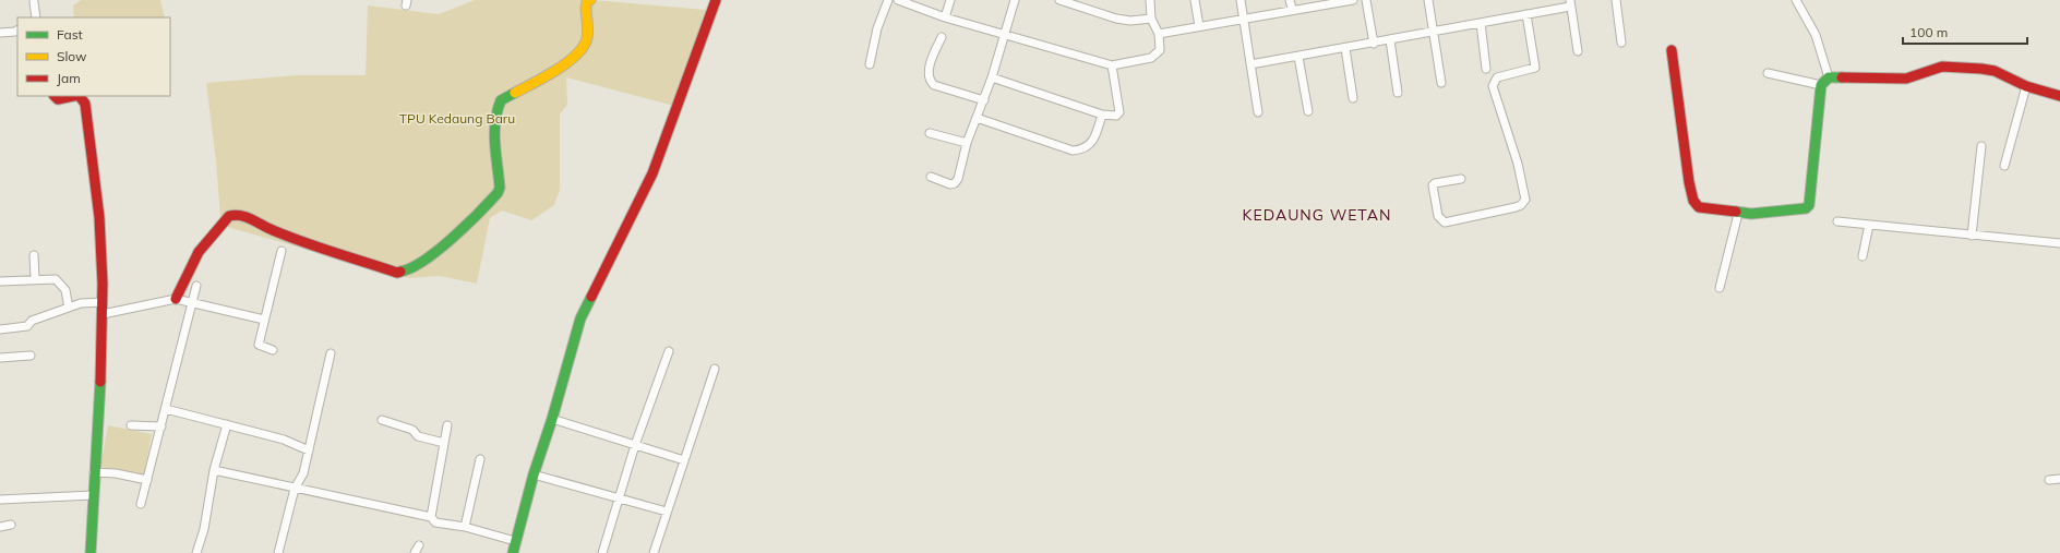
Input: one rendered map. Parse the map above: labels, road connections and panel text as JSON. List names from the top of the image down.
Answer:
{
  "districts": ["KEDAUNG WETAN"],
  "parks": ["TPU Kedaung Baru"],
  "legend": ["Fast", "Slow", "Jam"],
  "scale_bar": "100 m"
}
